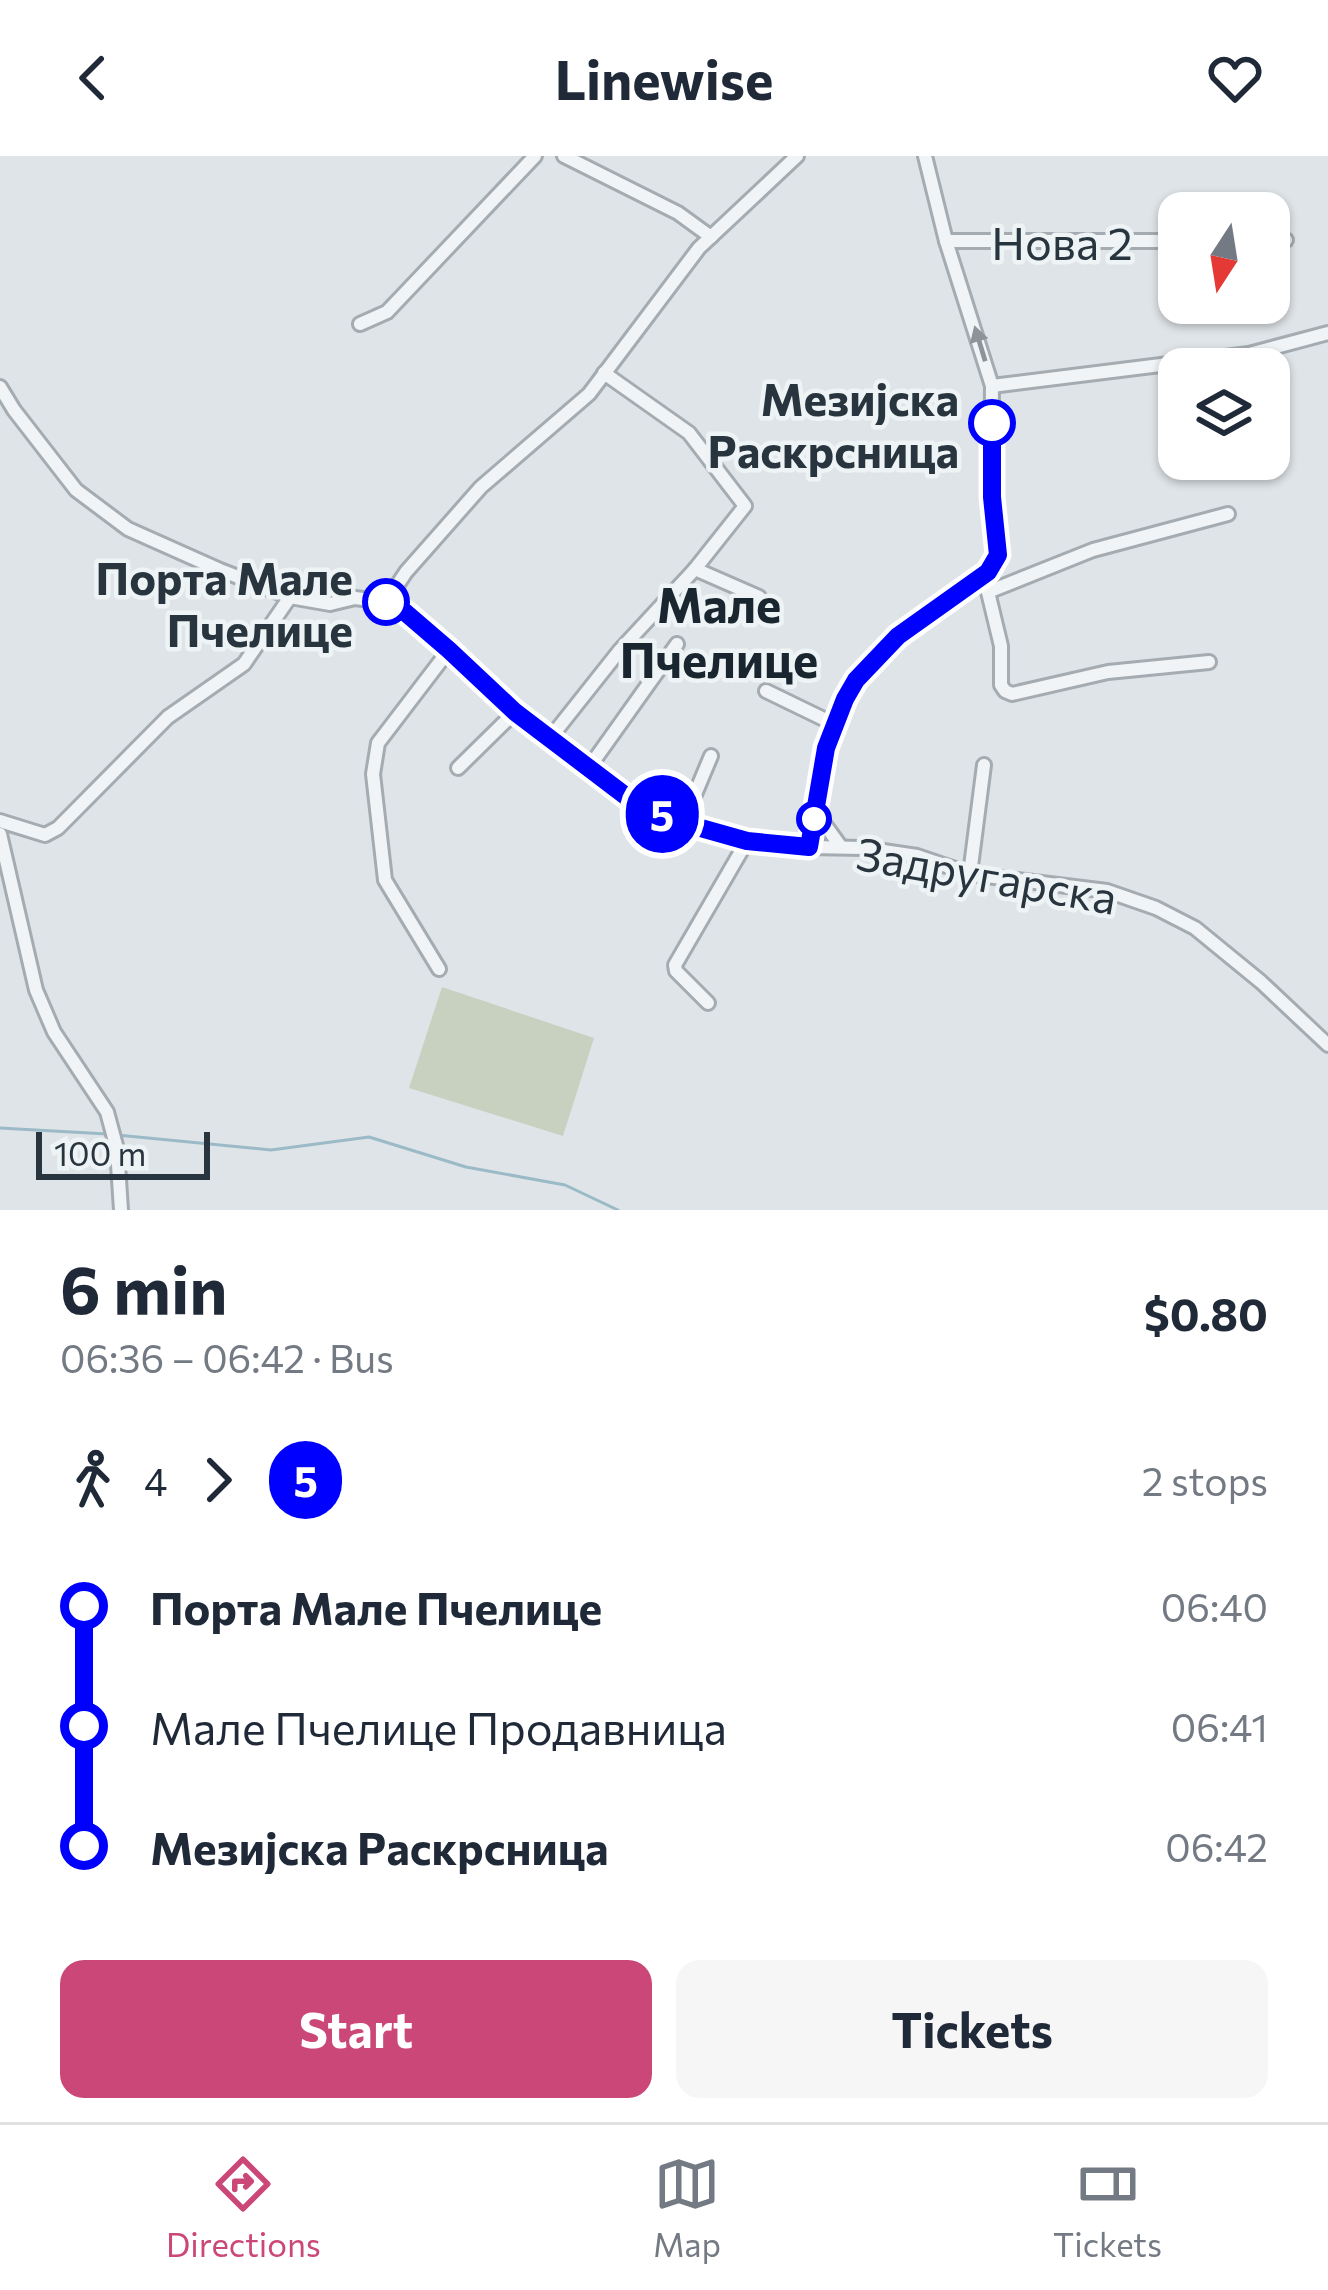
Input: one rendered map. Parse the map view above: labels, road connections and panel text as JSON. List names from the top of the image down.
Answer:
{
  "streets": {
    "street": ["Нова 2", "Задругарска"]
  },
  "districts": ["Мале Пчелице"],
  "places": ["Мезијска Раскрсница", "Порта Мале Пчелице"],
  "lines": ["bus line 5"],
  "scale_bar": "100 m",
  "north": "bottom",
  "page": {
    "header": "Linewise",
    "on_map": "5",
    "scale": "100 m",
    "heading": ["6 min", "06:36 – 06:42 · Bus", "$0.80"],
    "legs": ["4", "5", "2 stops"],
    "list": [
      {
        "name": "Порта Мале Пчелице",
        "value": "06:40"
      },
      {
        "name": "Мале Пчелице Продавница",
        "value": "06:41"
      },
      {
        "name": "Мезијска Раскрсница",
        "value": "06:42"
      }
    ],
    "buttons": ["Start", "Tickets"],
    "tabs": ["Directions", "Map", "Tickets"]
  }
}
